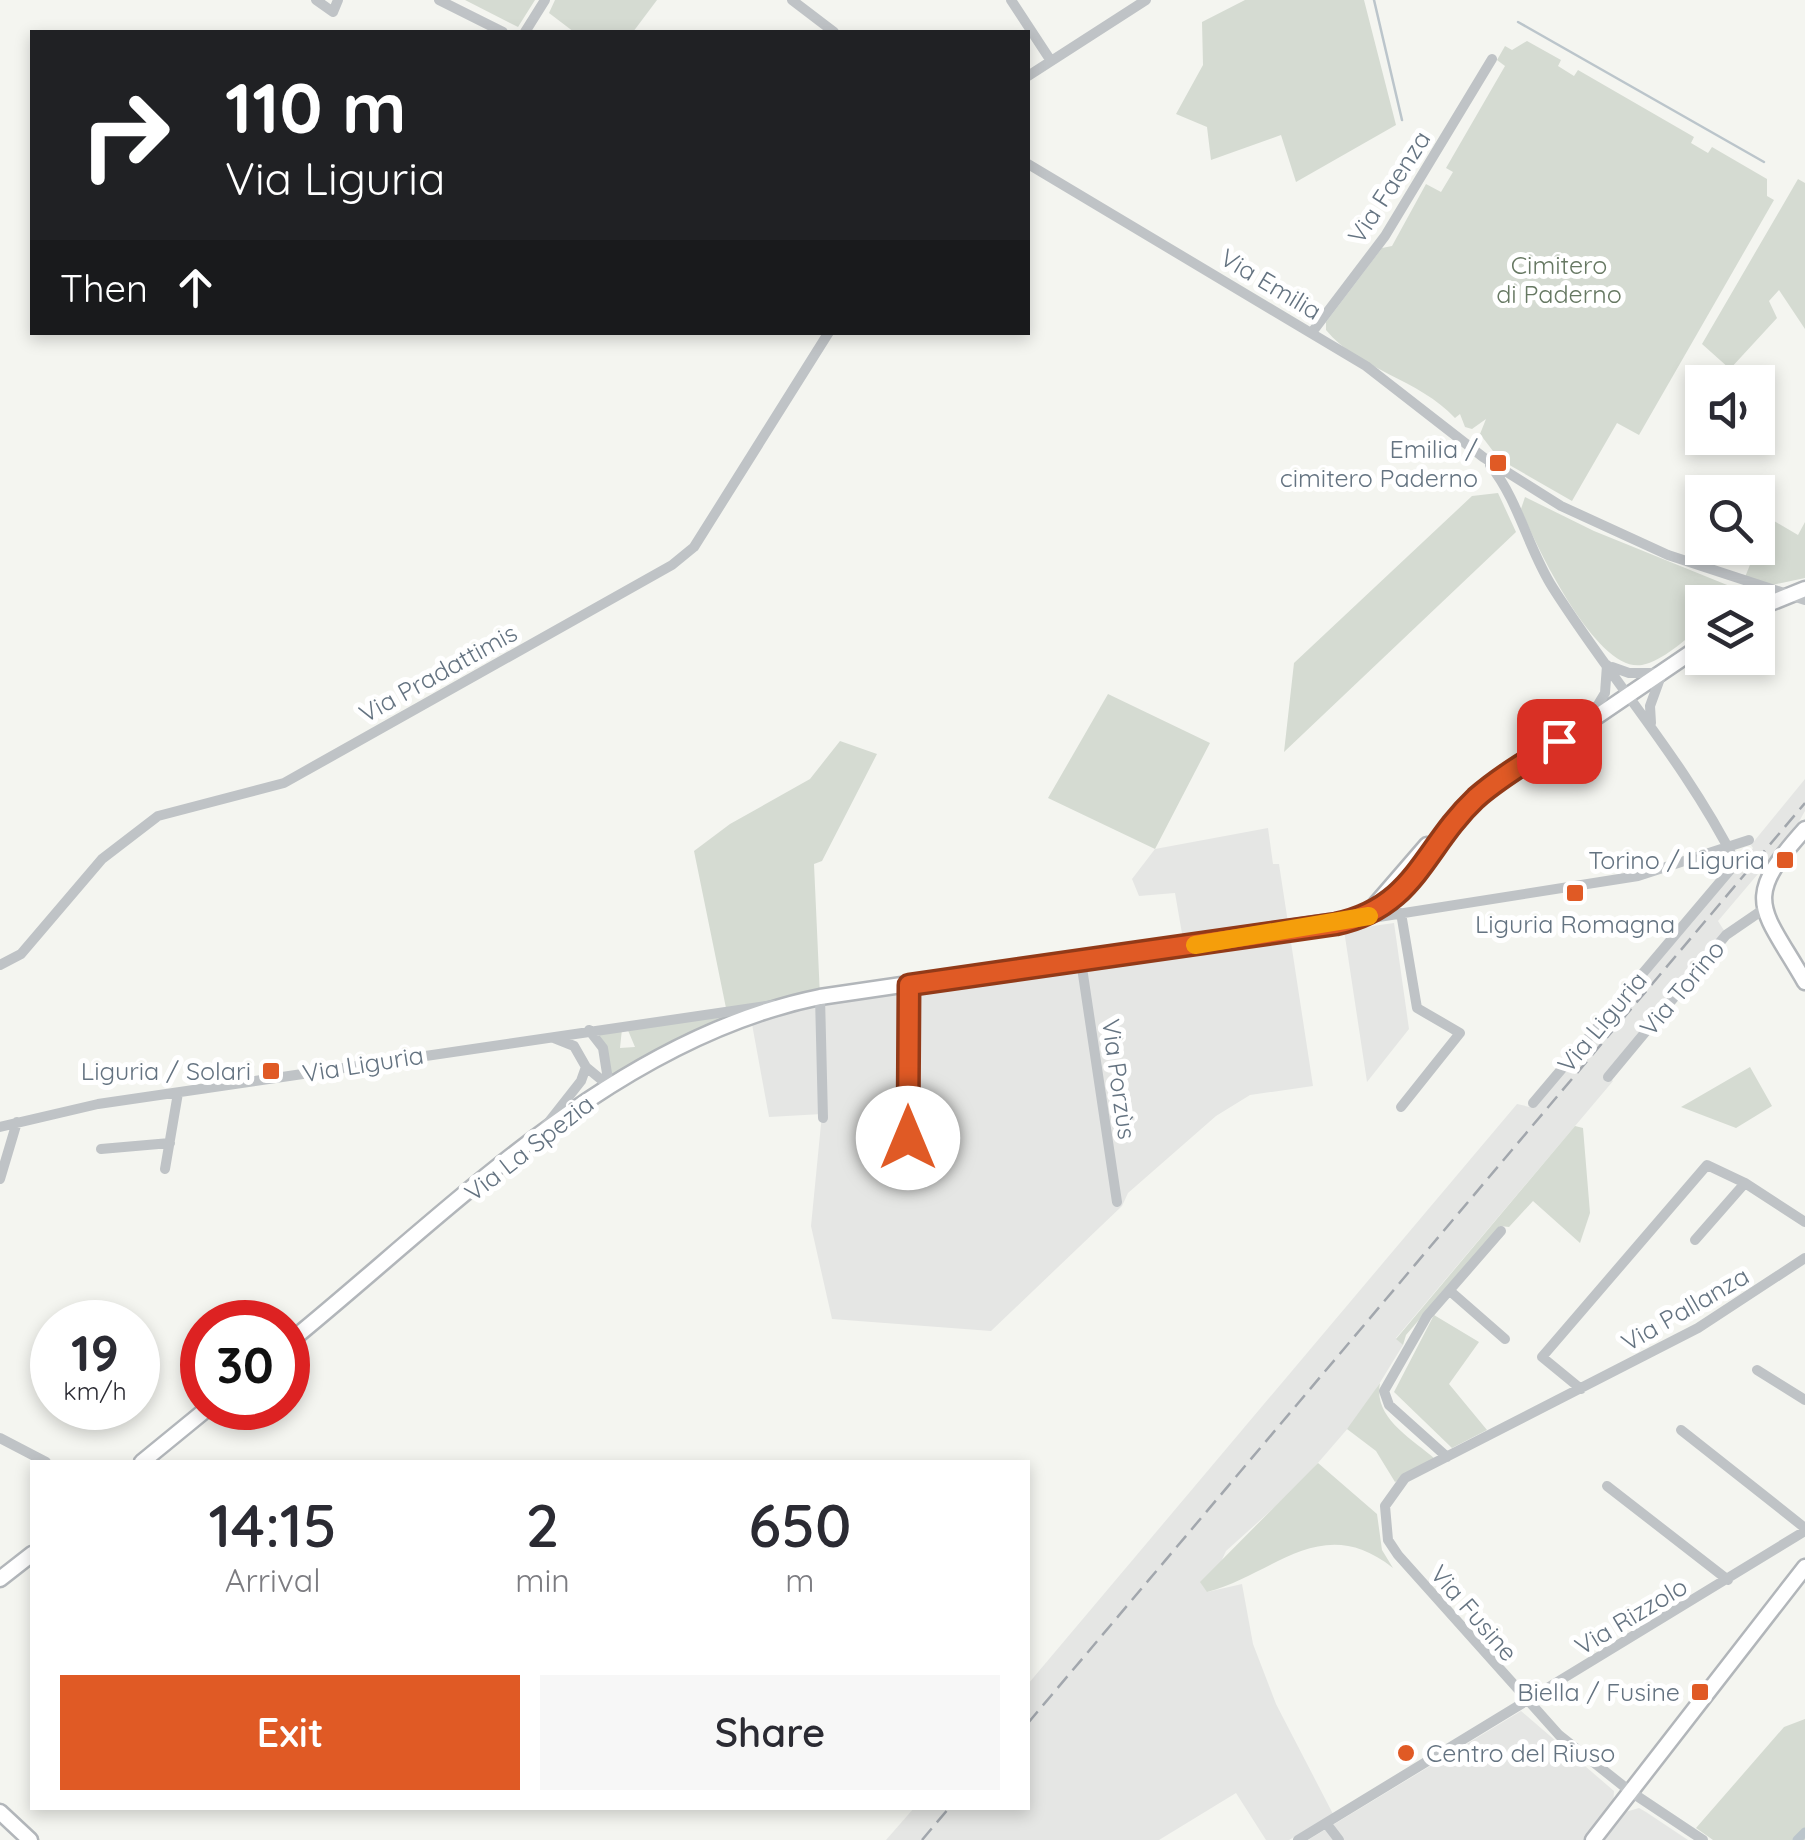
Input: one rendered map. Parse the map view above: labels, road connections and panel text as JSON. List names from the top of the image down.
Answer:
{
  "streets": {
    "main road": ["Via Liguria", "Via La Spezia"],
    "street": [
      "Via Faenza",
      "Via Emilia",
      "Via Pradattimis",
      "Via Torino",
      "Via Porzùs",
      "Via Pallanza",
      "Via Fusine",
      "Via Rizzolo"
    ]
  },
  "crossings": [
    ["Via Faenza", "Via Emilia"],
    ["Via Emilia", "Via Liguria"],
    ["Via Liguria", "Via Porzùs"],
    ["Via Liguria", "Via La Spezia"],
    ["Via Pallanza", "Via Fusine"],
    ["Via Fusine", "Via Rizzolo"]
  ],
  "parks": ["Cimitero di Paderno"],
  "places": {
    "transit": [
      "Emilia / cimitero Paderno",
      "Torino / Liguria",
      "Liguria Romagna",
      "Liguria / Solari",
      "Biella / Fusine"
    ],
    "other": ["Centro del Riuso"]
  },
  "page": {
    "turn": ["110 m", "Via Liguria"],
    "then": "Then",
    "speed": "19 km/h",
    "limit": "30",
    "eta": [
      "14:15",
      "Arrival",
      "2",
      "min",
      "650",
      "m"
    ],
    "buttons": ["Exit", "Share"]
  }
}
